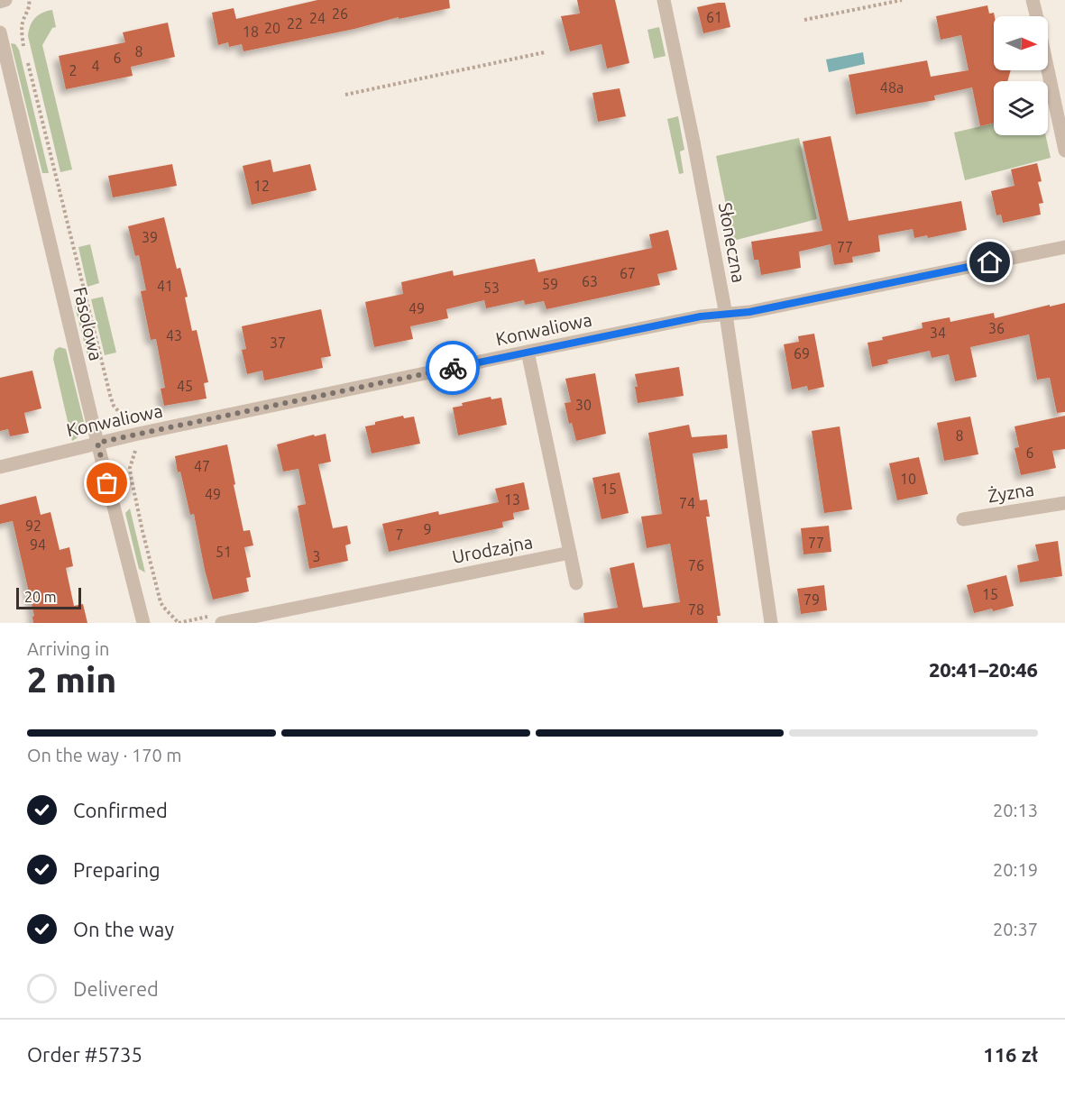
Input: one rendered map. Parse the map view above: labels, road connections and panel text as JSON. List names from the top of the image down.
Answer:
{
  "streets": {
    "street": [
      "Słoneczna",
      "Fasolowa",
      "Konwaliowa",
      "Żyzna",
      "Urodzajna"
    ]
  },
  "crossings": [
    ["Słoneczna", "Konwaliowa"],
    ["Fasolowa", "Konwaliowa"]
  ],
  "house_numbers": [
    "26",
    "61",
    "24",
    "22",
    "20",
    "18",
    "8",
    "6",
    "4",
    "2",
    "48a",
    "12",
    "39",
    "77",
    "67",
    "63",
    "59",
    "41",
    "53",
    "49",
    "36",
    "34",
    "43",
    "37",
    "69",
    "45",
    "30",
    "8",
    "6",
    "47",
    "10",
    "15",
    "49",
    "13",
    "74",
    "92",
    "9",
    "7",
    "77",
    "94",
    "51",
    "3",
    "76",
    "15",
    "79",
    "78"
  ],
  "scale_bar": "20 m",
  "north": "right",
  "page": {
    "scale": "20 m",
    "heading": ["2 min", "Arriving in", "20:41–20:46"],
    "panel": ["Order #5735", "116 zł"],
    "bar": "On the way · 170 m",
    "list": [
      ["Confirmed", "20:13"],
      ["Preparing", "20:19"],
      ["On the way", "20:37"],
      "Delivered"
    ]
  }
}
